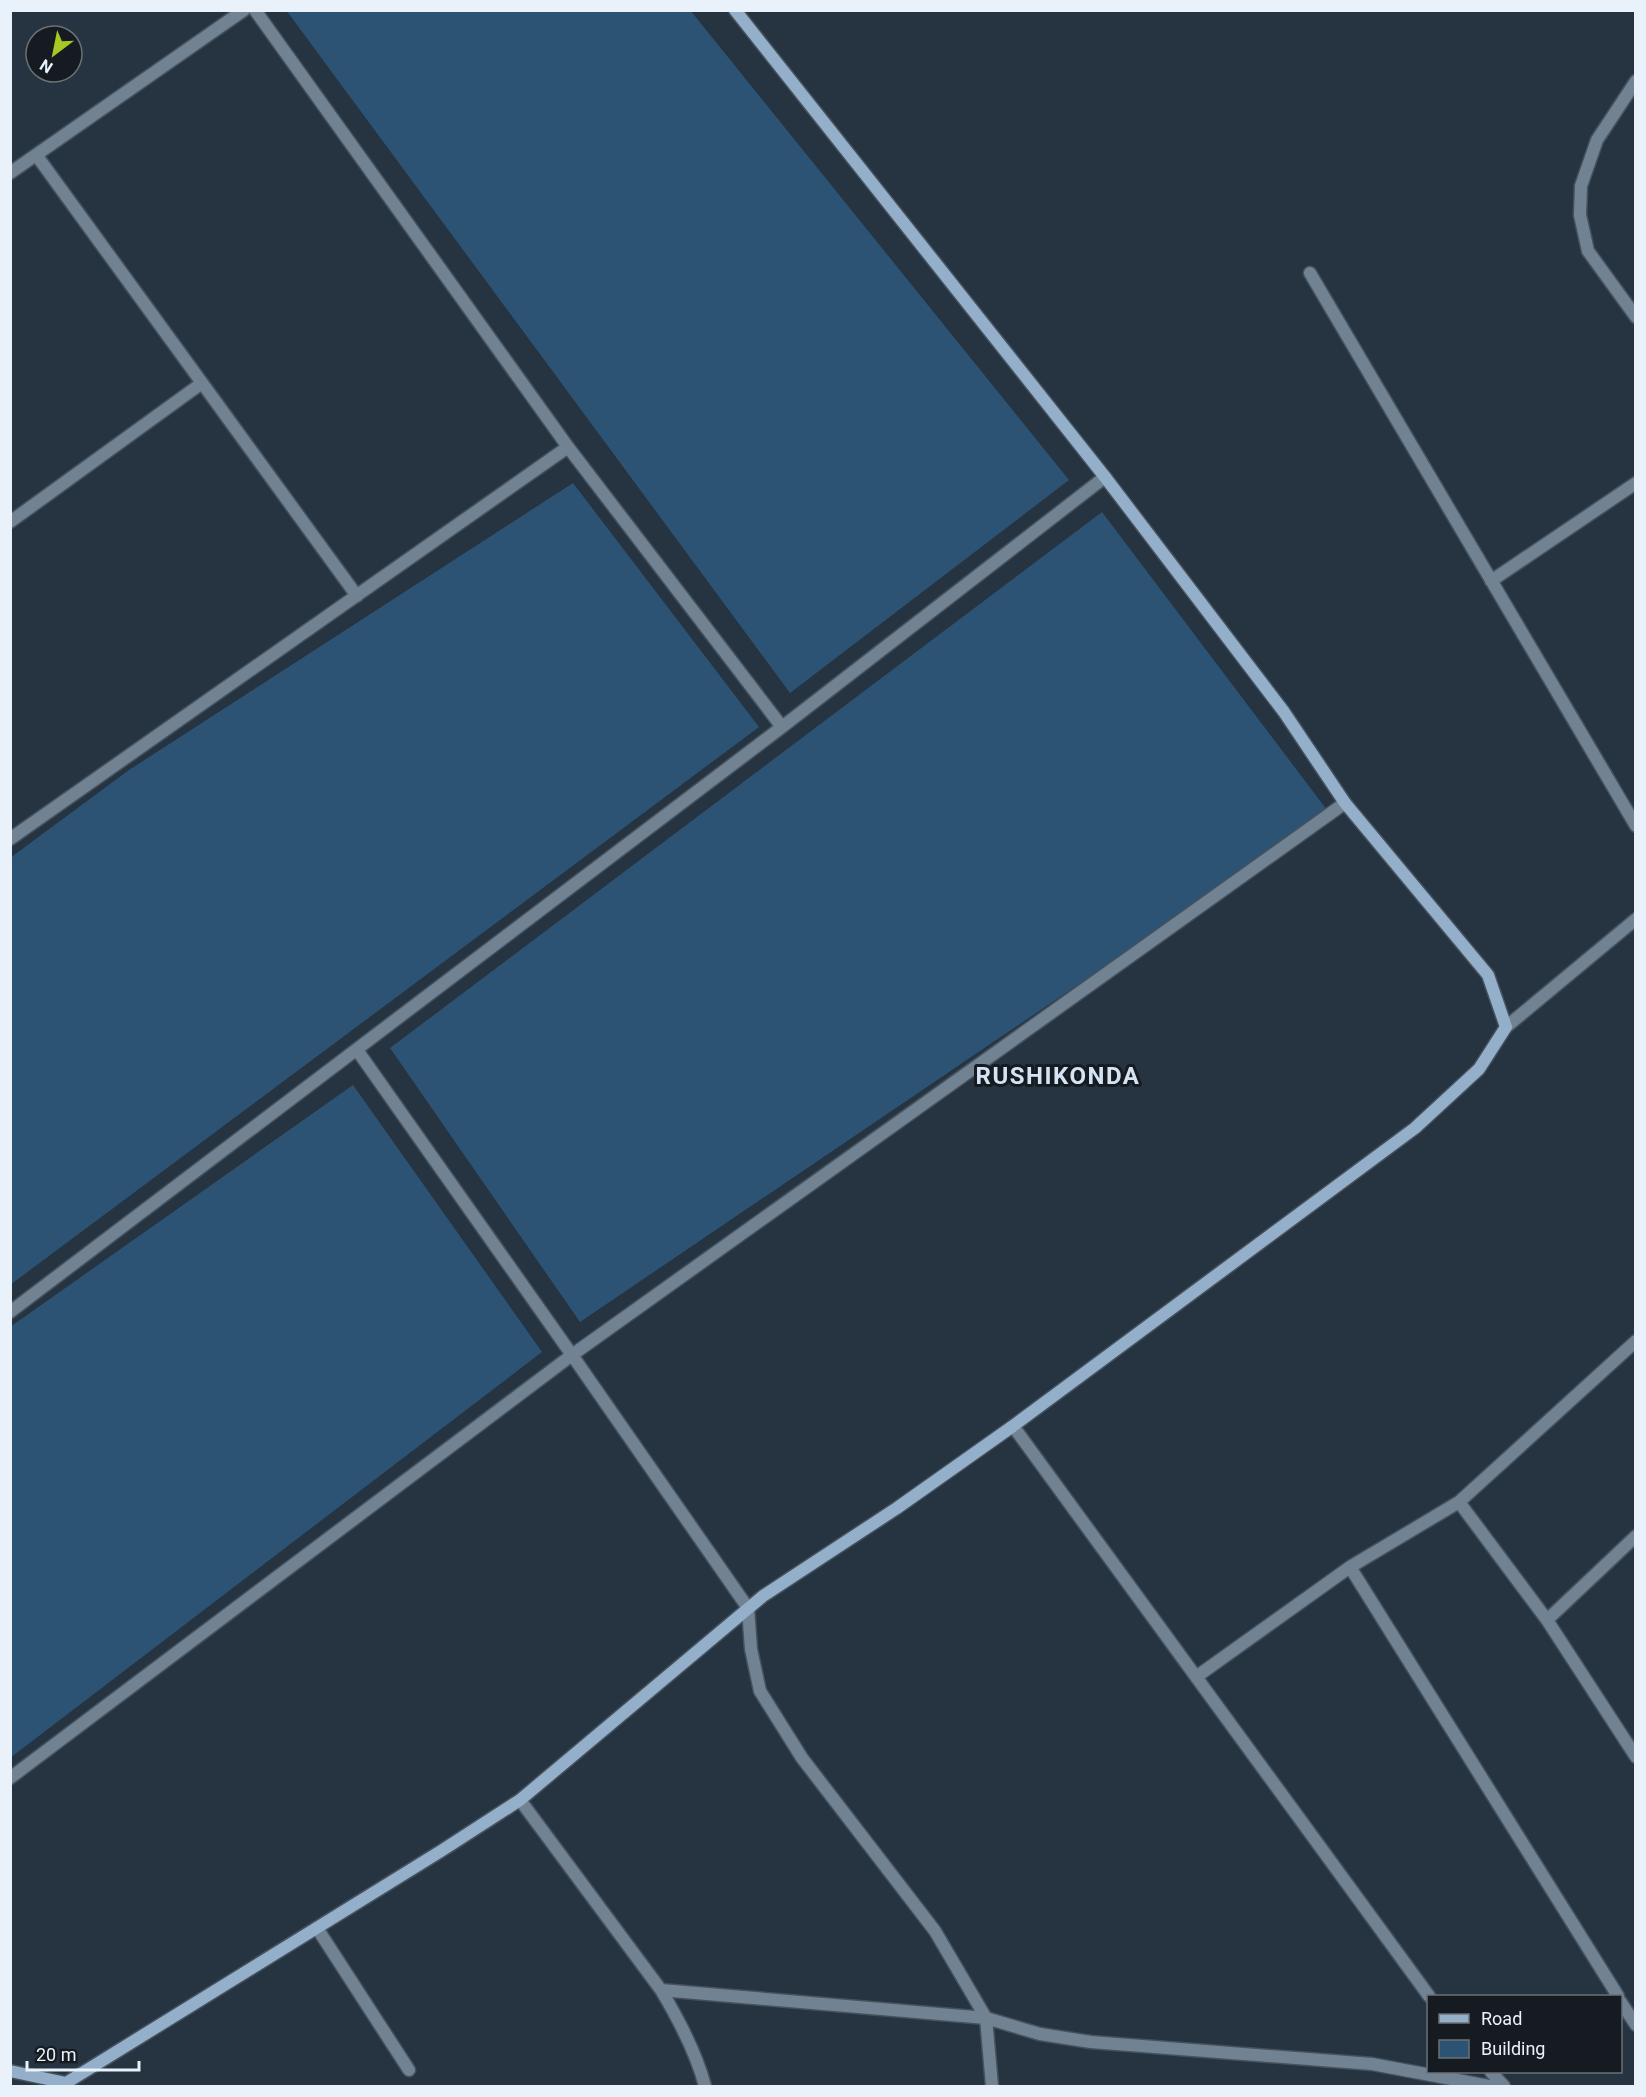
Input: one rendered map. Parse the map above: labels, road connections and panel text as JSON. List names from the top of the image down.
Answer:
{
  "districts": ["RUSHIKONDA"],
  "legend": ["Road", "Building"],
  "scale_bar": "20 m",
  "north": "bottom left"
}
